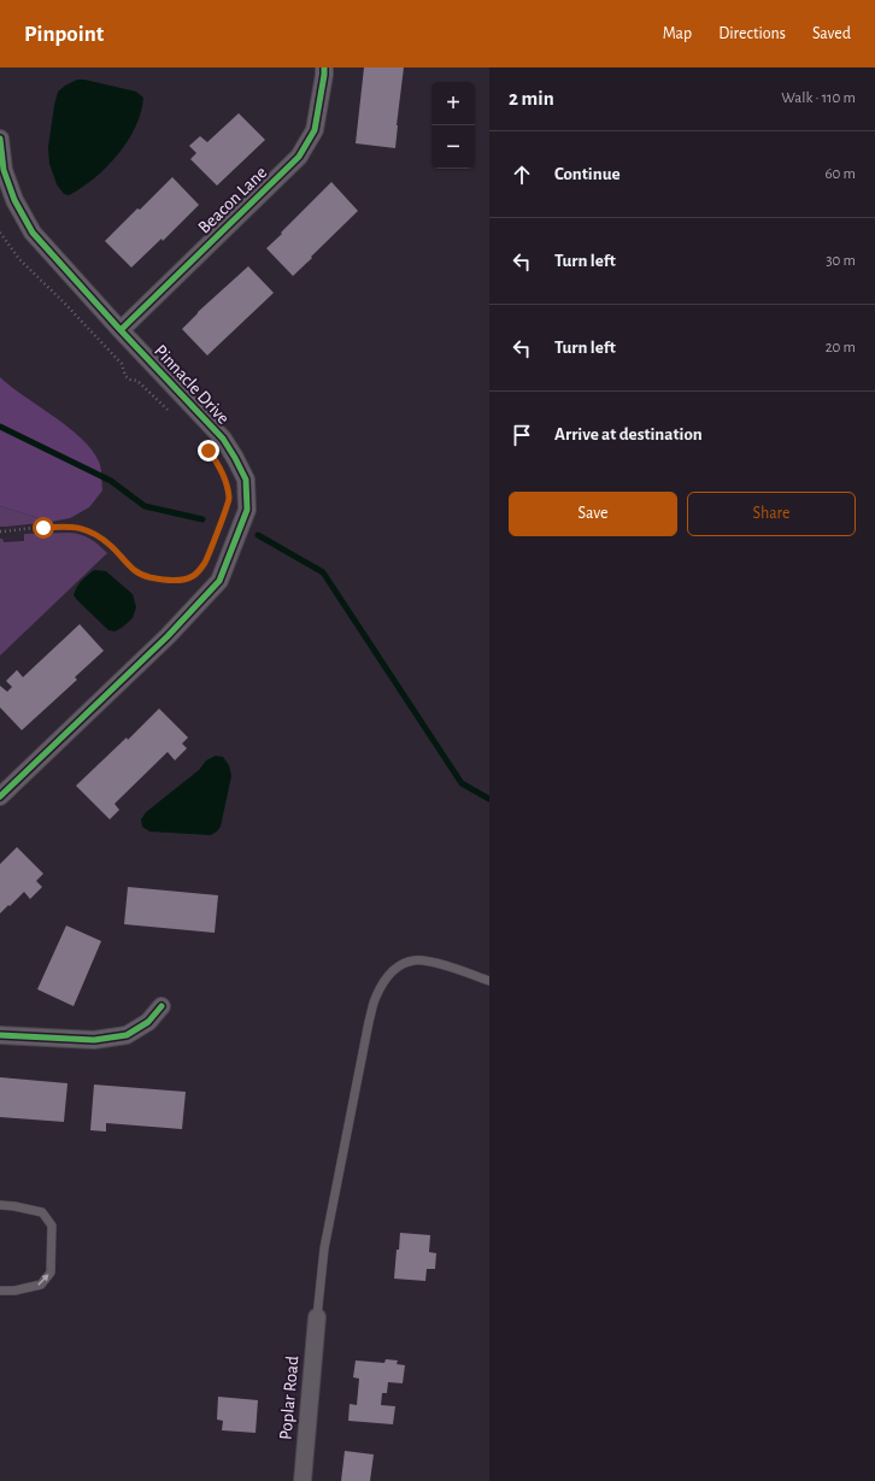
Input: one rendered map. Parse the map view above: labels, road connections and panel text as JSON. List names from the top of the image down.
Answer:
{
  "streets": {
    "street": ["Beacon Lane", "Pinnacle Drive", "Poplar Road"]
  },
  "crossings": [
    ["Beacon Lane", "Pinnacle Drive"]
  ],
  "page": {
    "header": "Pinpoint",
    "nav": ["Map", "Directions", "Saved"],
    "heading": ["2 min", "Walk · 110 m"],
    "map_buttons": ["+", "−"],
    "list": [
      ["Continue", "60 m"],
      ["Turn left", "30 m"],
      ["Turn left", "20 m"],
      "Arrive at destination"
    ],
    "buttons": ["Save", "Share"]
  }
}
